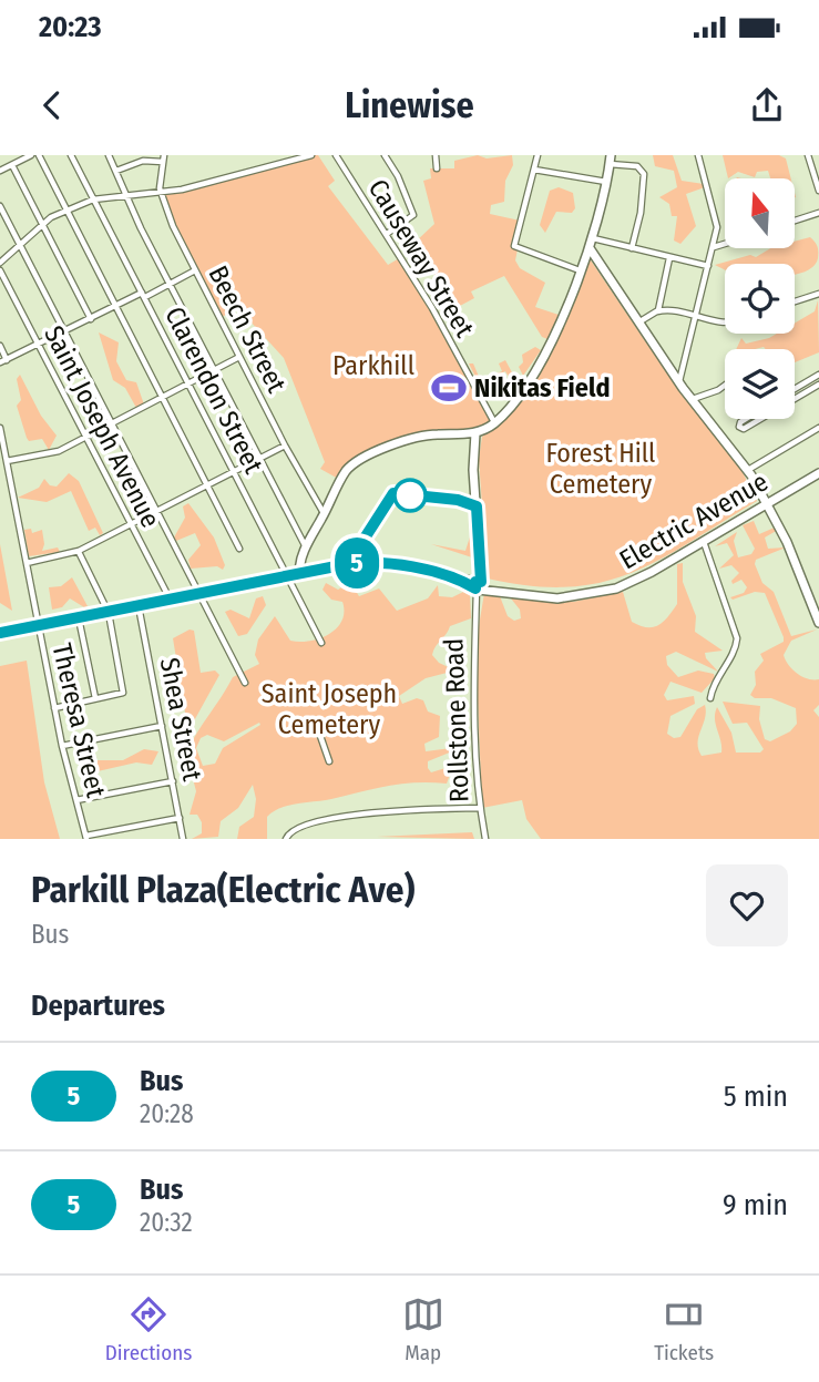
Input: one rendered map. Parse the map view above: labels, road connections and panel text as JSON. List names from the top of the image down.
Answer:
{
  "streets": {
    "main road": ["Electric Avenue", "Rollstone Road"],
    "street": [
      "Causeway Street",
      "Beech Street",
      "Clarendon Street",
      "Saint Joseph Avenue",
      "Shea Street",
      "Theresa Street"
    ]
  },
  "crossings": [
    ["Clarendon Street", "Electric Avenue"],
    ["Saint Joseph Avenue", "Electric Avenue"],
    ["Electric Avenue", "Shea Street"],
    ["Electric Avenue", "Theresa Street"],
    ["Electric Avenue", "Rollstone Road"]
  ],
  "parks": ["Parkhill", "Forest Hill Cemetery", "Saint Joseph Cemetery"],
  "places": {
    "sports": ["Nikitas Field"]
  },
  "lines": ["bus line 5"],
  "north": "top",
  "page": {
    "status": "20:23",
    "header": "Linewise",
    "on_map": "5",
    "heading": [
      ["Parkill Plaza(Electric Ave)", "Bus"],
      "Departures"
    ],
    "list": [
      {
        "mark": "5",
        "name": "Bus",
        "note": "20:28",
        "value": "5 min"
      },
      {
        "mark": "5",
        "name": "Bus",
        "note": "20:32",
        "value": "9 min"
      }
    ],
    "tabs": ["Directions", "Map", "Tickets"]
  }
}
